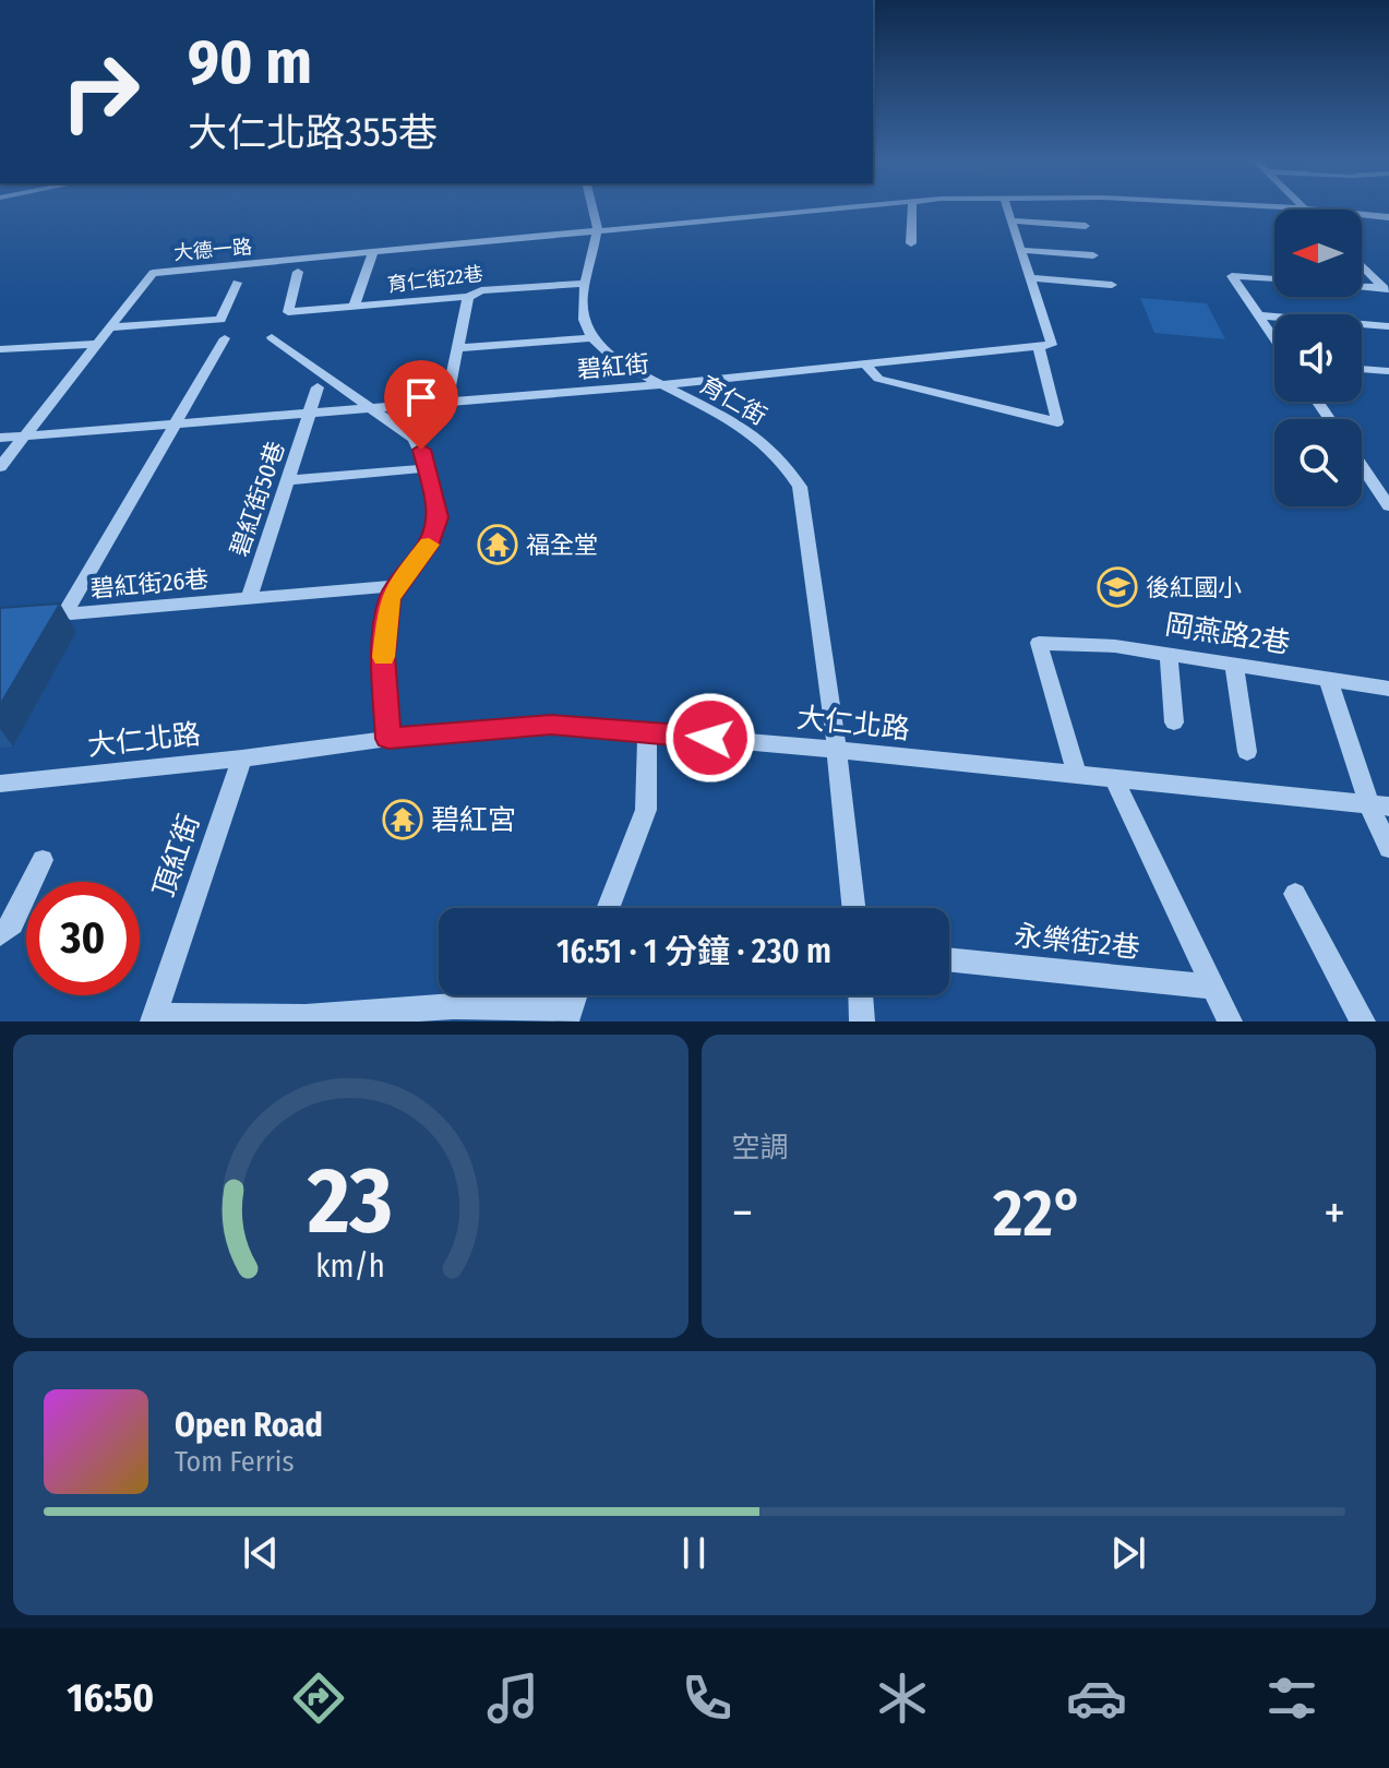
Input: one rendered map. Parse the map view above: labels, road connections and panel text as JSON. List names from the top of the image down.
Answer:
{
  "streets": {
    "street": [
      "大德一路",
      "育仁街22巷",
      "碧紅街",
      "育仁街",
      "碧紅街50巷",
      "碧紅街26巷",
      "岡燕路2巷",
      "大仁北路",
      "頂紅街",
      "永樂街2巷"
    ]
  },
  "crossings": [
    ["大德一路", "碧紅街"],
    ["碧紅街", "育仁街"],
    ["碧紅街", "碧紅街50巷"],
    ["碧紅街", "碧紅街26巷"],
    ["育仁街", "大仁北路"],
    ["碧紅街50巷", "碧紅街26巷"],
    ["岡燕路2巷", "大仁北路"],
    ["大仁北路", "頂紅街"]
  ],
  "places": {
    "temple": ["福全堂", "碧紅宮"],
    "school or university": ["後紅國小"]
  },
  "north": "left",
  "page": {
    "turn": ["90 m", "大仁北路355巷"],
    "limit": "30",
    "trip": "16:51 · 1 分鐘 · 230 m",
    "tile": "空調",
    "heat": ["−", "22°", "+"],
    "song": ["Open Road", "Tom Ferris"],
    "tabs": "16:50",
    "gauge": ["23", "km/h"]
  }
}
